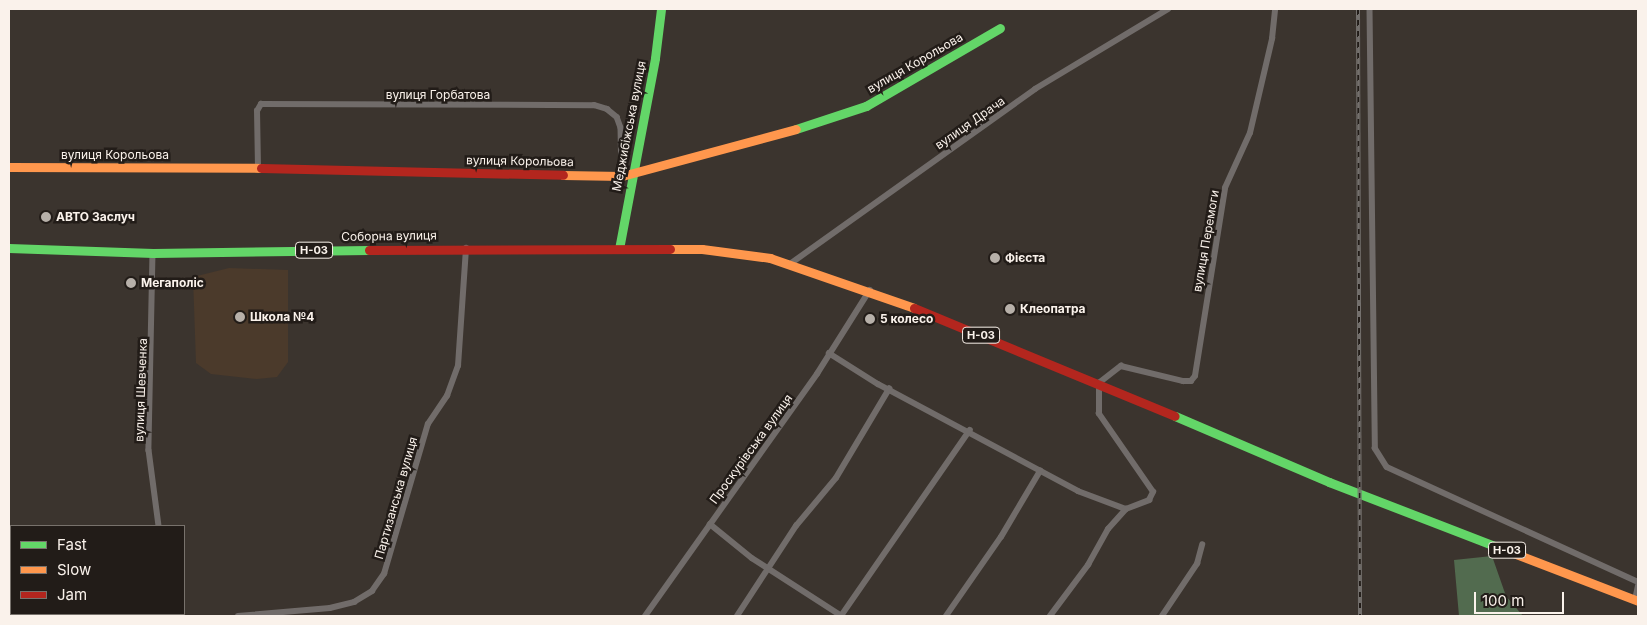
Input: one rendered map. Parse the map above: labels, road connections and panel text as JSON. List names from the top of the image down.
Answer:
{
  "streets": {
    "main road": [
      "вулиця Корольова",
      "Меджибіжська вулиця",
      "Соборна вулиця",
      "Н-03"
    ],
    "street": [
      "вулиця Горбатова",
      "вулиця Драча",
      "вулиця Перемоги",
      "вулиця Шевченка",
      "Проскурівська вулиця",
      "Партизанська вулиця"
    ]
  },
  "crossings": [
    ["вулиця Корольова", "вулиця Горбатова"],
    ["вулиця Корольова", "Меджибіжська вулиця"],
    ["вулиця Драча", "Н-03"],
    ["Меджибіжська вулиця", "Соборна вулиця"],
    ["Меджибіжська вулиця", "Н-03"],
    ["Соборна вулиця", "Н-03"],
    ["Соборна вулиця", "вулиця Шевченка"],
    ["Соборна вулиця", "Партизанська вулиця"],
    ["вулиця Перемоги", "Н-03"],
    ["Н-03", "Проскурівська вулиця"]
  ],
  "places": [
    "АВТО Заслуч",
    "Фієста",
    "Мегаполіс",
    "Клеопатра",
    "Школа №4",
    "5 колесо"
  ],
  "legend": ["Fast", "Slow", "Jam"],
  "scale_bar": "100 m"
}
